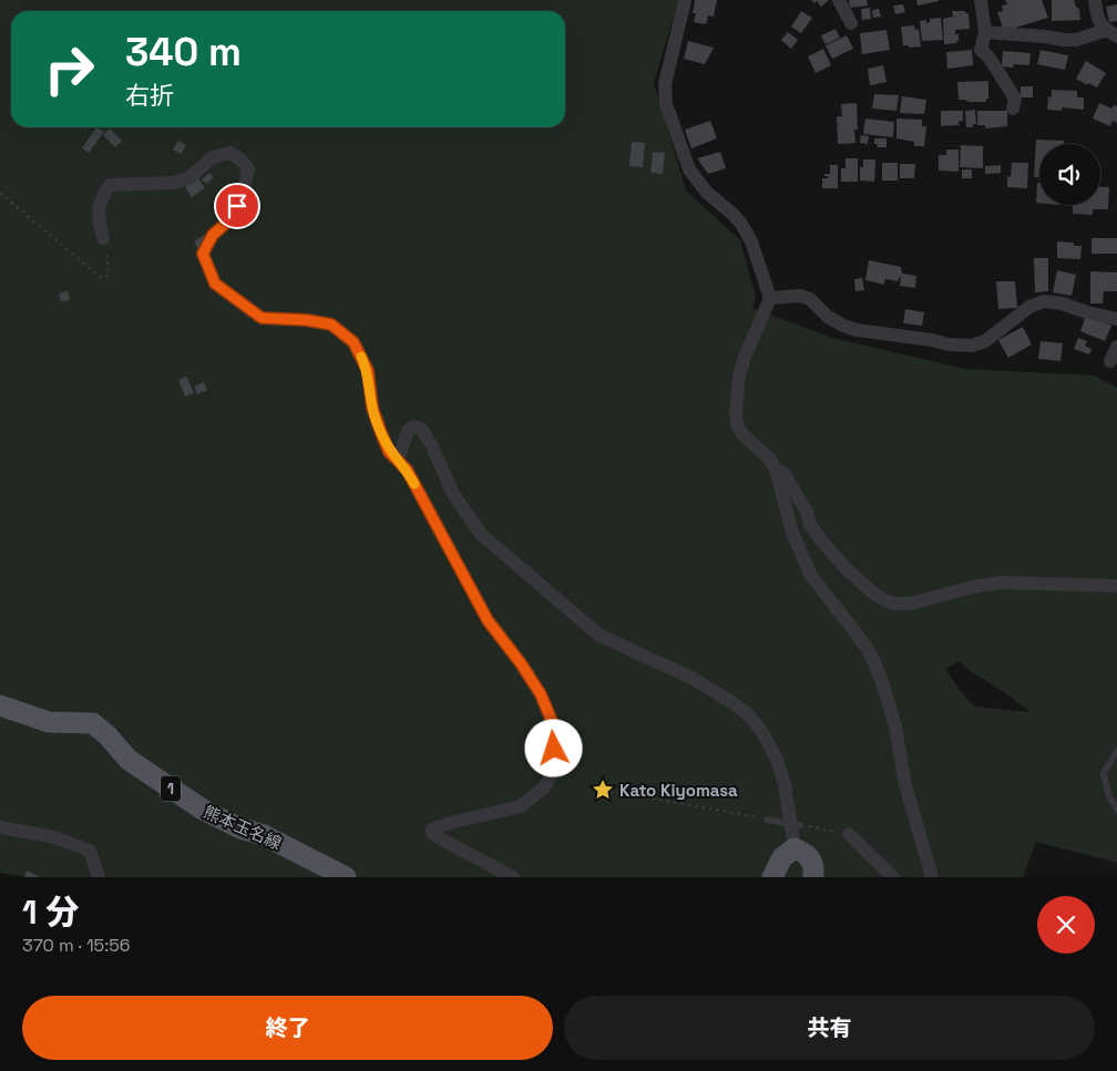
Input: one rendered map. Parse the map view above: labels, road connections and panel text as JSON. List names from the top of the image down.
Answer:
{
  "streets": {
    "main road": ["1", "熊本玉名線"]
  },
  "places": {
    "place": ["Kato Kiyomasa"]
  },
  "page": {
    "turn": ["340 m", "右折"],
    "heading": ["1 分", "370 m · 15:56"],
    "buttons": ["終了", "共有"]
  }
}
